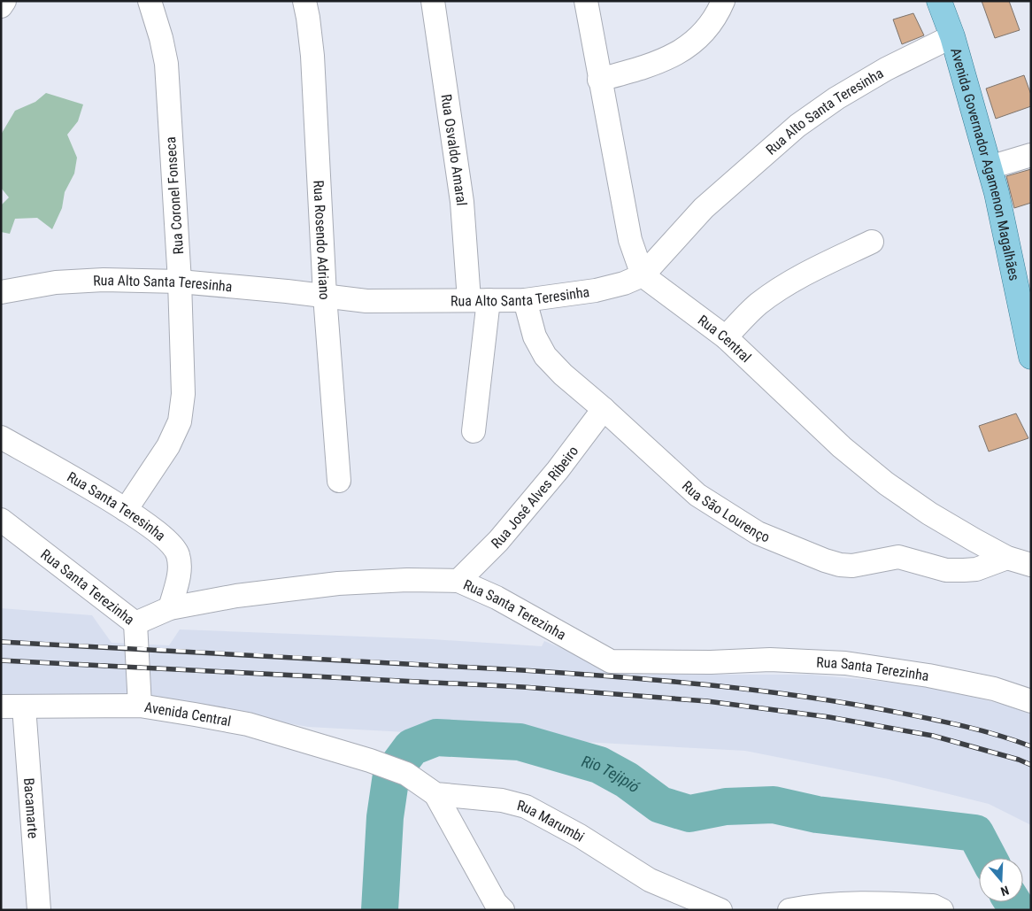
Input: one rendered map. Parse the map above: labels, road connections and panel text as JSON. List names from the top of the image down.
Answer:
{
  "streets": {
    "main road": ["Avenida Governador Agamenon Magalhães"],
    "street": [
      "Rua Alto Santa Teresinha",
      "Rua Osvaldo Amaral",
      "Rua Coronel Fonseca",
      "Rua Rosendo Adriano",
      "Rua Central",
      "Rua José Alves Ribeiro",
      "Rua Santa Teresinha",
      "Rua São Lourenço",
      "Rua Santa Terezinha",
      "Avenida Central",
      "Bacamarte",
      "Rua Marumbi"
    ]
  },
  "crossings": [
    ["Rua Alto Santa Teresinha", "Rua Osvaldo Amaral"],
    ["Rua Alto Santa Teresinha", "Avenida Governador Agamenon Magalhães"],
    ["Rua Alto Santa Teresinha", "Rua Coronel Fonseca"],
    ["Rua Alto Santa Teresinha", "Rua Rosendo Adriano"],
    ["Rua Alto Santa Teresinha", "Rua Central"],
    ["Rua Alto Santa Teresinha", "Rua São Lourenço"],
    ["Rua Coronel Fonseca", "Rua Santa Teresinha"],
    ["Rua Central", "Rua São Lourenço"],
    ["Rua José Alves Ribeiro", "Rua São Lourenço"],
    ["Rua José Alves Ribeiro", "Rua Santa Terezinha"],
    ["Rua Santa Teresinha", "Rua Santa Terezinha"],
    ["Avenida Central", "Bacamarte"],
    ["Avenida Central", "Rua Marumbi"]
  ],
  "water": ["Rio Tejipió"],
  "north": "bottom"
}
